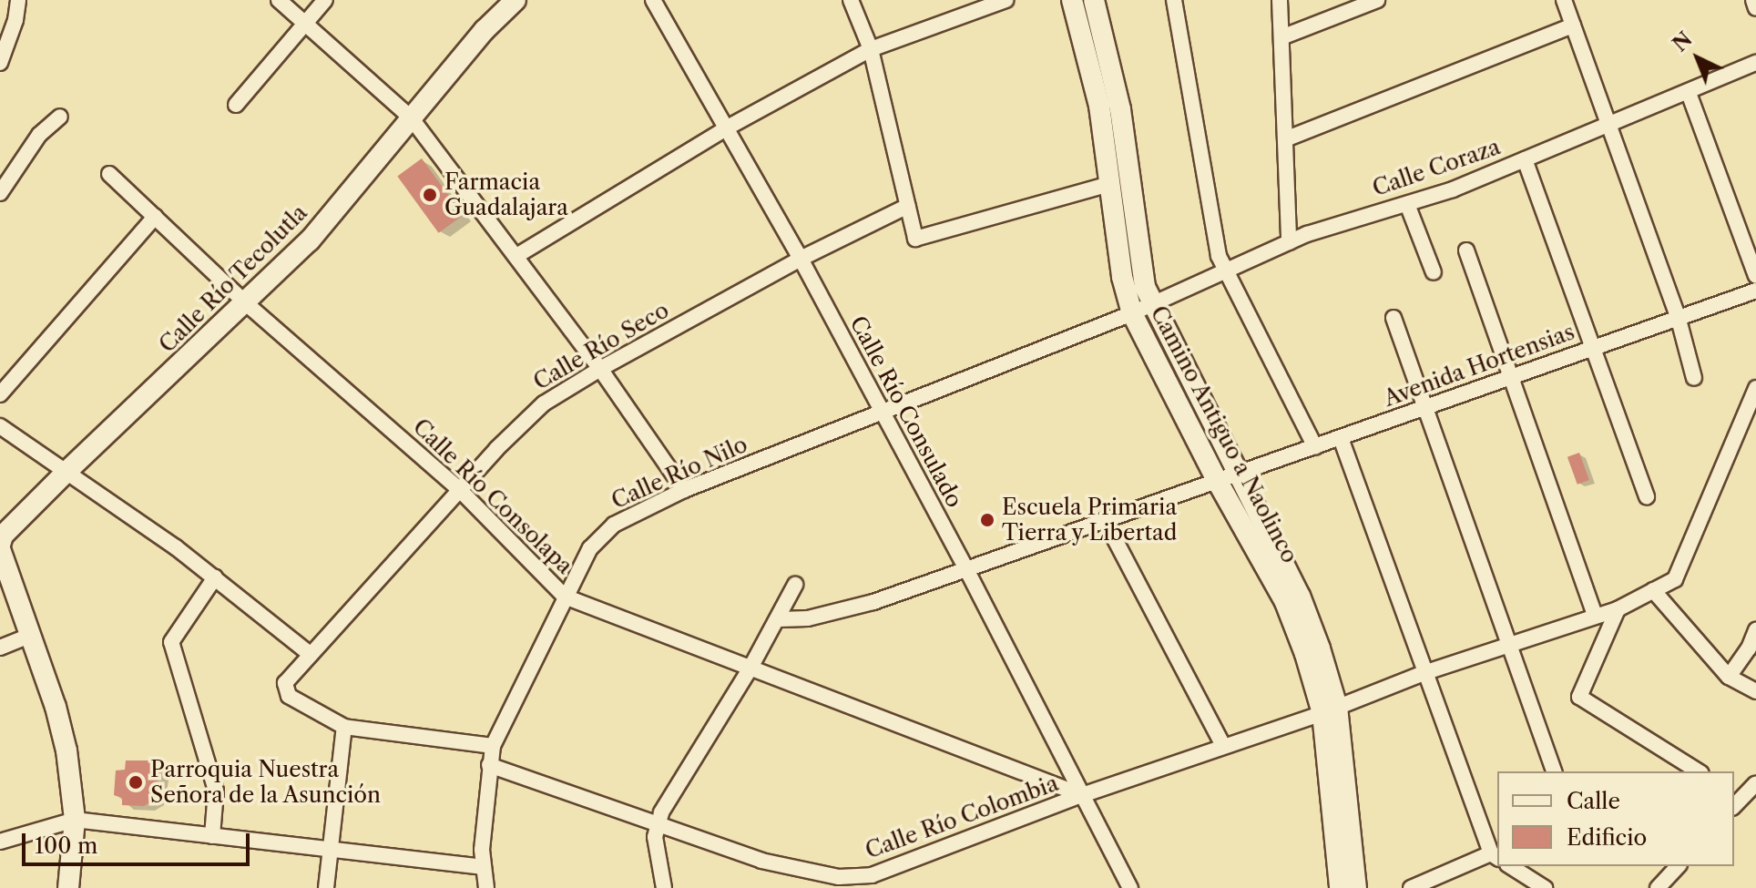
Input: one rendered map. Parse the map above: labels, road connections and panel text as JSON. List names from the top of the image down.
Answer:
{
  "streets": {
    "main road": ["Calle Río Tecolutla", "Camino Antiguo a Naolinco"],
    "street": [
      "Calle Coraza",
      "Calle Río Seco",
      "Avenida Hortensias",
      "Calle Río Consulado",
      "Calle Río Nilo",
      "Calle Río Consolapa",
      "Calle Río Colombia"
    ]
  },
  "crossings": [
    ["Calle Coraza", "Camino Antiguo a Naolinco"],
    ["Calle Coraza", "Calle Río Nilo"],
    ["Calle Río Tecolutla", "Calle Río Consolapa"],
    ["Calle Río Seco", "Calle Río Consulado"],
    ["Calle Río Seco", "Calle Río Consolapa"],
    ["Avenida Hortensias", "Calle Río Consulado"],
    ["Avenida Hortensias", "Camino Antiguo a Naolinco"],
    ["Calle Río Consulado", "Calle Río Nilo"],
    ["Calle Río Consulado", "Calle Río Consolapa"],
    ["Calle Río Consulado", "Calle Río Colombia"],
    ["Camino Antiguo a Naolinco", "Calle Río Nilo"],
    ["Camino Antiguo a Naolinco", "Calle Río Colombia"],
    ["Calle Río Nilo", "Calle Río Consolapa"],
    ["Calle Río Nilo", "Calle Río Colombia"],
    ["Calle Río Consolapa", "Calle Río Colombia"]
  ],
  "places": ["Farmacia Guadalajara", "Escuela Primaria Tierra y Libertad", "Parroquia Nuestra Señora de la Asunción"],
  "legend": ["Calle", "Edificio"],
  "scale_bar": "100 m",
  "north": "top left"
}
